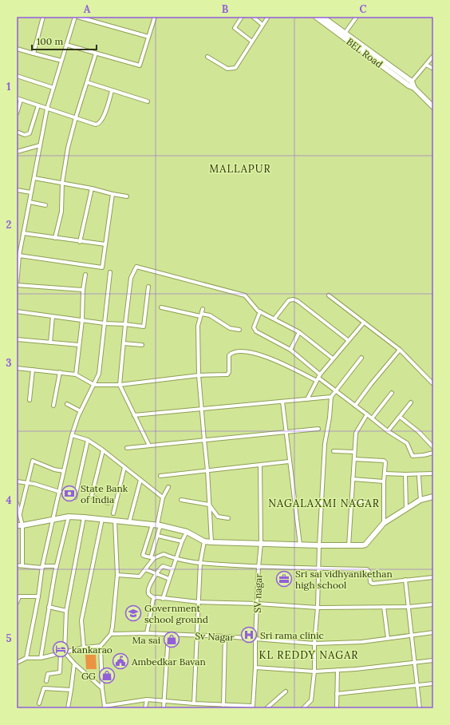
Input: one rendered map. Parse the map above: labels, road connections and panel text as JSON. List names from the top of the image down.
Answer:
{
  "streets": {
    "street": ["BEL Road", "SV nagar", "Sv Nagar"]
  },
  "crossings": [
    ["SV nagar", "Sv Nagar"]
  ],
  "districts": ["MALLAPUR", "NAGALAXMI NAGAR", "KL REDDY NAGAR"],
  "places": {
    "bank": ["State Bank of India"],
    "office": ["Sri sai vidhyanikethan high school"],
    "school or university": ["Government school ground"],
    "hospital": ["Sri rama clinic"],
    "shop": ["Ma sai", "GG"],
    "hotel": ["kankarao"],
    "public building": ["Ambedkar Bavan"]
  },
  "scale_bar": "100 m",
  "grid": {
    "columns": ["A", "B", "C"],
    "rows": [
      "1",
      "2",
      "3",
      "4",
      "5"
    ]
  }
}
